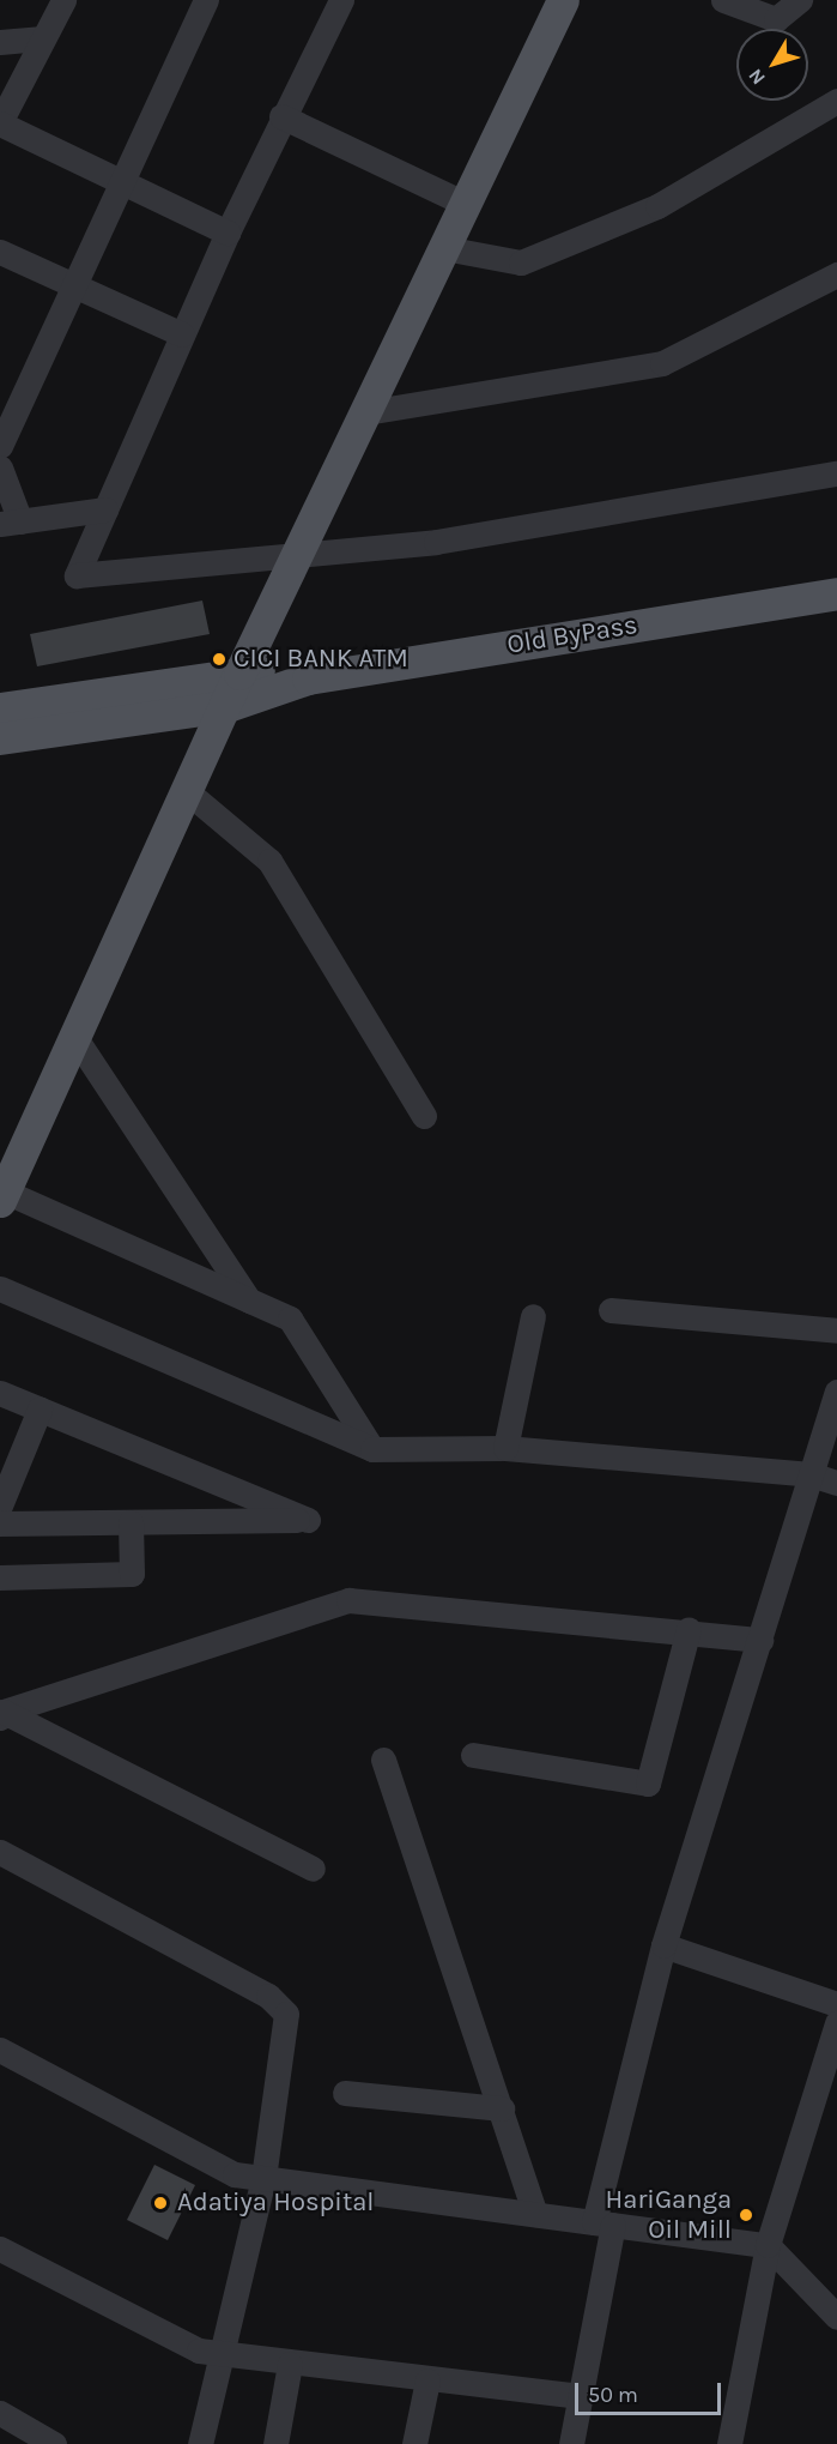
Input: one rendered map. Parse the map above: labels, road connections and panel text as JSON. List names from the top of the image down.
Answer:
{
  "streets": {
    "main road": ["Old ByPass"]
  },
  "places": ["CICI BANK ATM", "Adatiya Hospital", "HariGanga Oil Mill"],
  "scale_bar": "50 m",
  "north": "bottom left"
}
